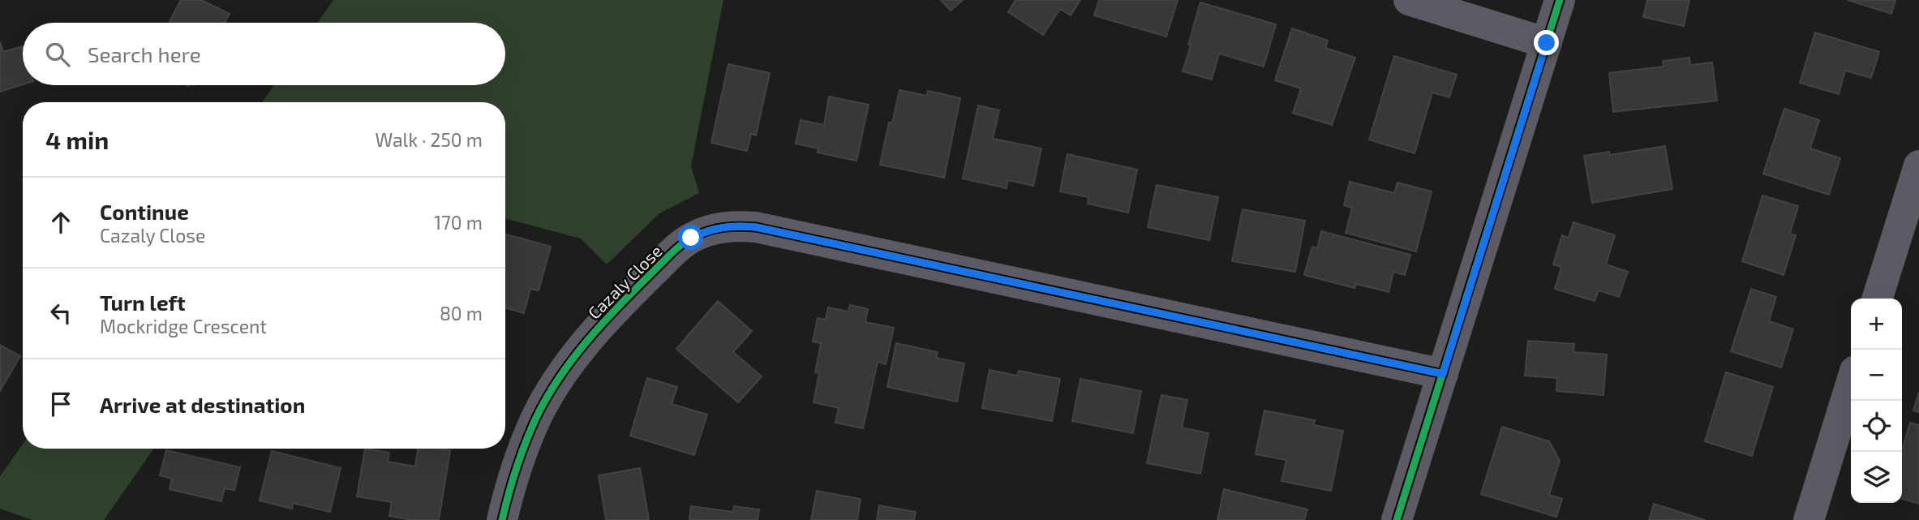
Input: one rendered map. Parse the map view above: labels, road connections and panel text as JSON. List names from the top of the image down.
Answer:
{
  "streets": {
    "street": ["Cazaly Close"]
  },
  "page": {
    "search": "Search here",
    "heading": ["4 min", "Walk · 250 m"],
    "list": [
      ["Continue", "Cazaly Close", "170 m"],
      ["Turn left", "Mockridge Crescent", "80 m"],
      "Arrive at destination"
    ],
    "map_buttons": ["+", "−"]
  }
}
